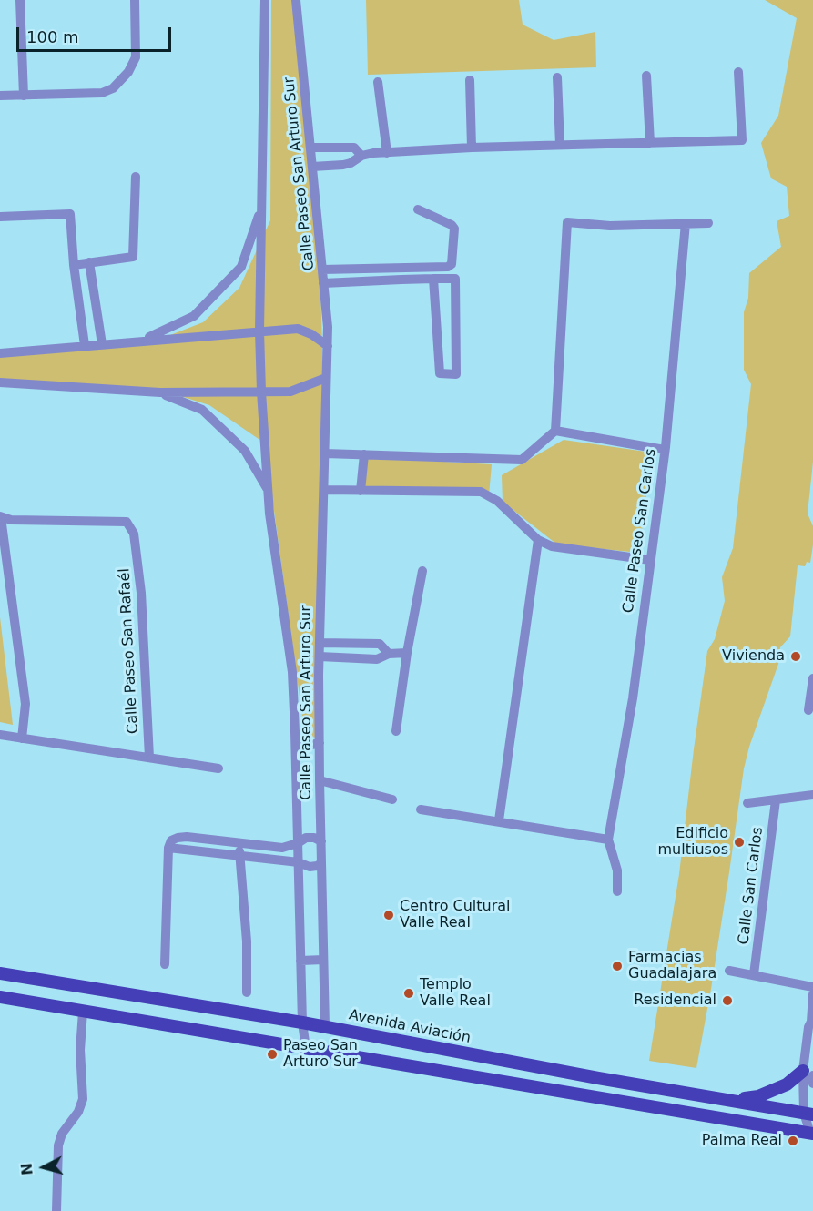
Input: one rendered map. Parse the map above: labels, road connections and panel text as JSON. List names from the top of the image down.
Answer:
{
  "streets": {
    "main road": ["Avenida Aviación"],
    "street": [
      "Calle Paseo San Arturo Sur",
      "Calle Paseo San Carlos",
      "Calle Paseo San Rafaél",
      "Calle San Carlos"
    ]
  },
  "crossings": [
    ["Calle Paseo San Arturo Sur", "Avenida Aviación"]
  ],
  "places": [
    "Vivienda",
    "Edificio multiusos",
    "Centro Cultural Valle Real",
    "Farmacias Guadalajara",
    "Templo Valle Real",
    "Residencial",
    "Paseo San Arturo Sur",
    "Palma Real"
  ],
  "scale_bar": "100 m",
  "north": "left"
}
